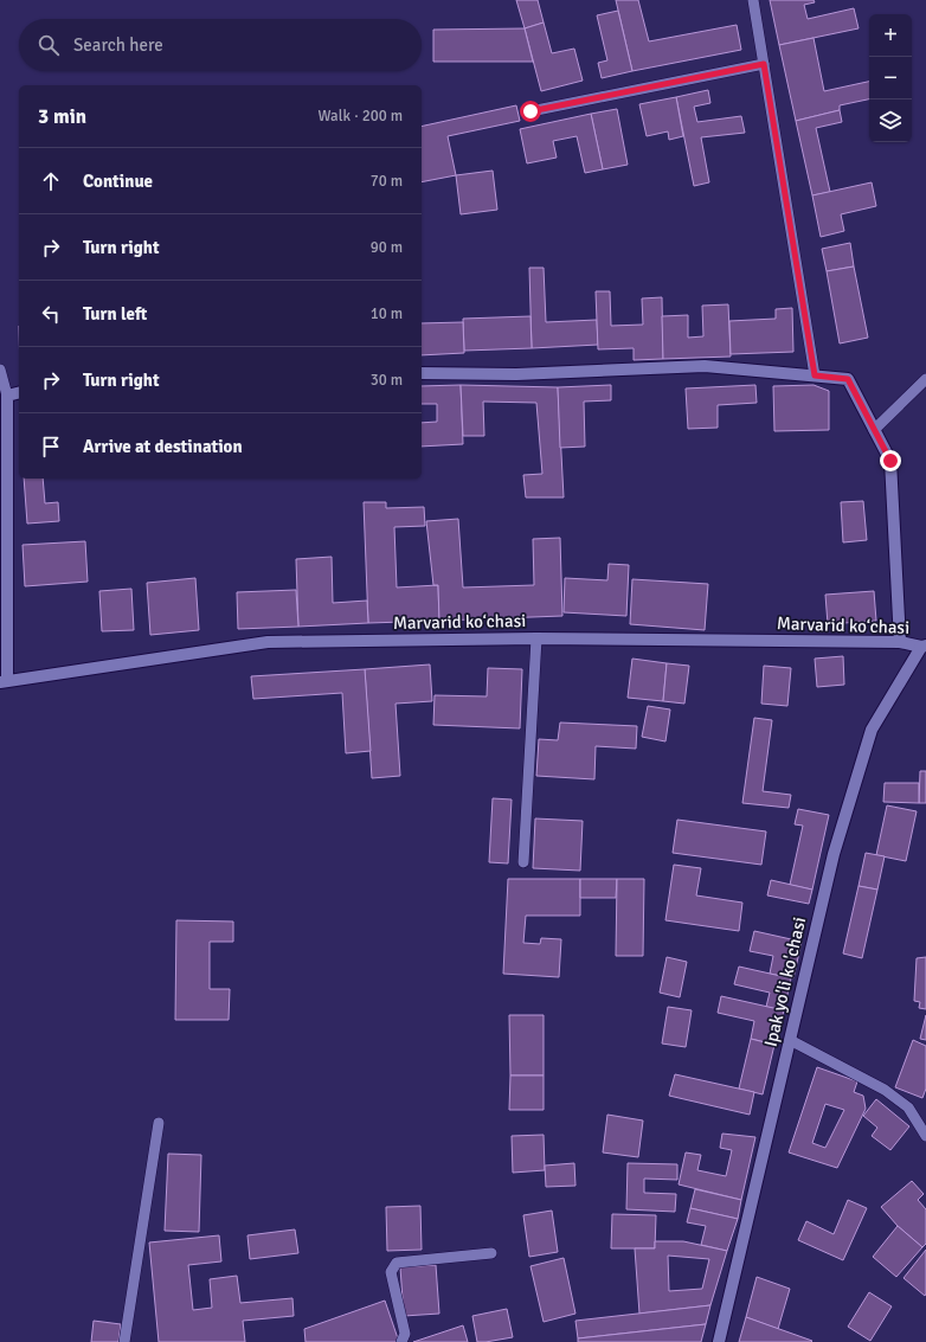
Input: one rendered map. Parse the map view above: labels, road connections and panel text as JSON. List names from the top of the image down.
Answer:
{
  "streets": {
    "street": ["Marvarid koʻchasi", "Ipak yo'li ko'chasi"]
  },
  "crossings": [
    ["Marvarid koʻchasi", "Ipak yo'li ko'chasi"]
  ],
  "page": {
    "map_buttons": ["+", "−"],
    "search": "Search here",
    "heading": ["3 min", "Walk · 200 m"],
    "list": [
      ["Continue", "70 m"],
      ["Turn right", "90 m"],
      ["Turn left", "10 m"],
      ["Turn right", "30 m"],
      "Arrive at destination"
    ]
  }
}
